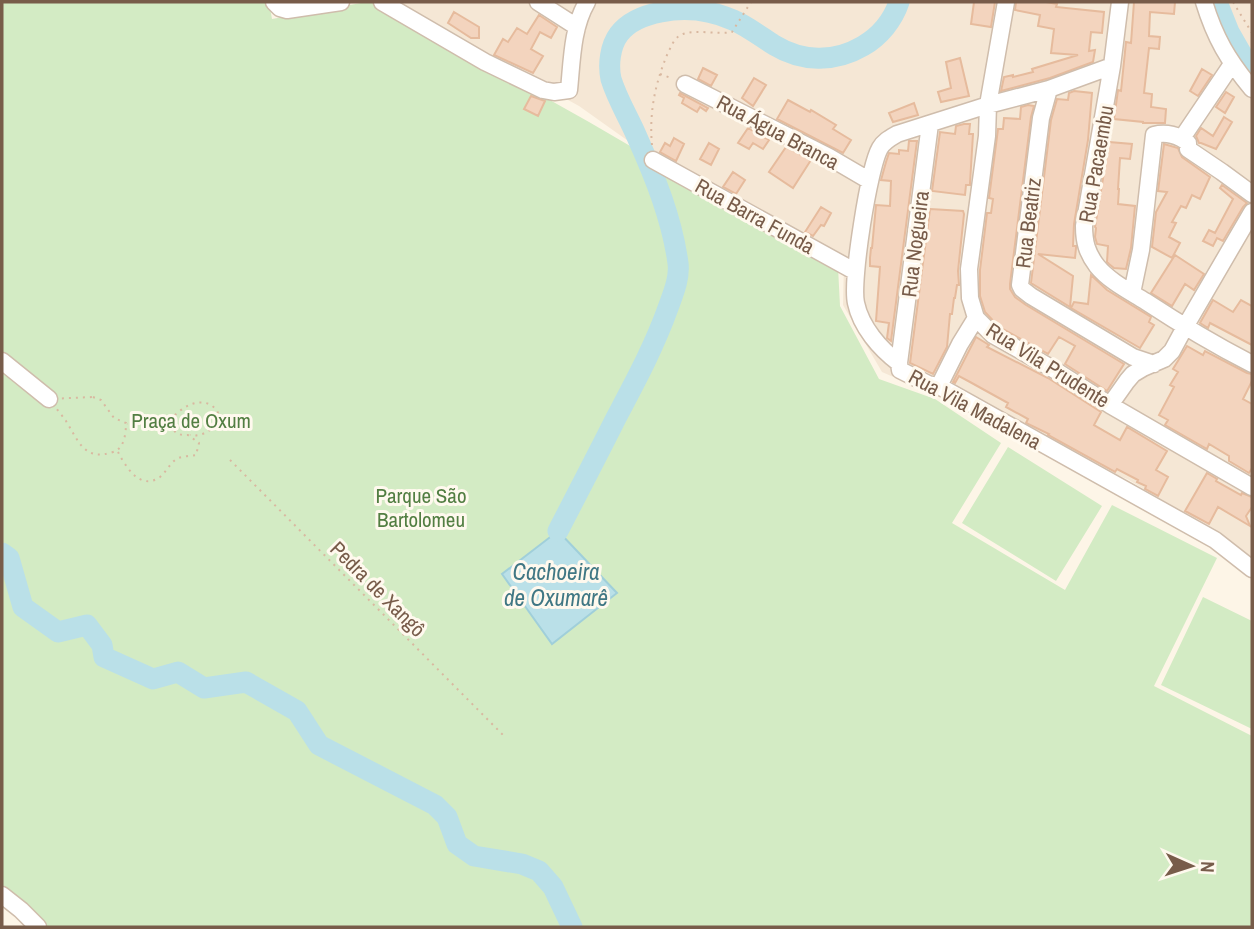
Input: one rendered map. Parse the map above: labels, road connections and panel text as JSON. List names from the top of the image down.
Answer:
{
  "streets": {
    "street": [
      "Rua Água Branca",
      "Rua Pacaembu",
      "Rua Barra Funda",
      "Rua Beatriz",
      "Rua Nogueira",
      "Rua Vila Prudente",
      "Rua Vila Madalena"
    ],
    "path": ["Pedra de Xangô"]
  },
  "crossings": [
    ["Rua Água Branca", "Rua Vila Madalena"],
    ["Rua Pacaembu", "Rua Vila Madalena"],
    ["Rua Barra Funda", "Rua Vila Madalena"],
    ["Rua Beatriz", "Rua Vila Madalena"],
    ["Rua Nogueira", "Rua Vila Madalena"],
    ["Rua Vila Prudente", "Rua Vila Madalena"]
  ],
  "water": ["Cachoeira de Oxumarê"],
  "parks": ["Praça de Oxum", "Parque São Bartolomeu"],
  "north": "right"
}
